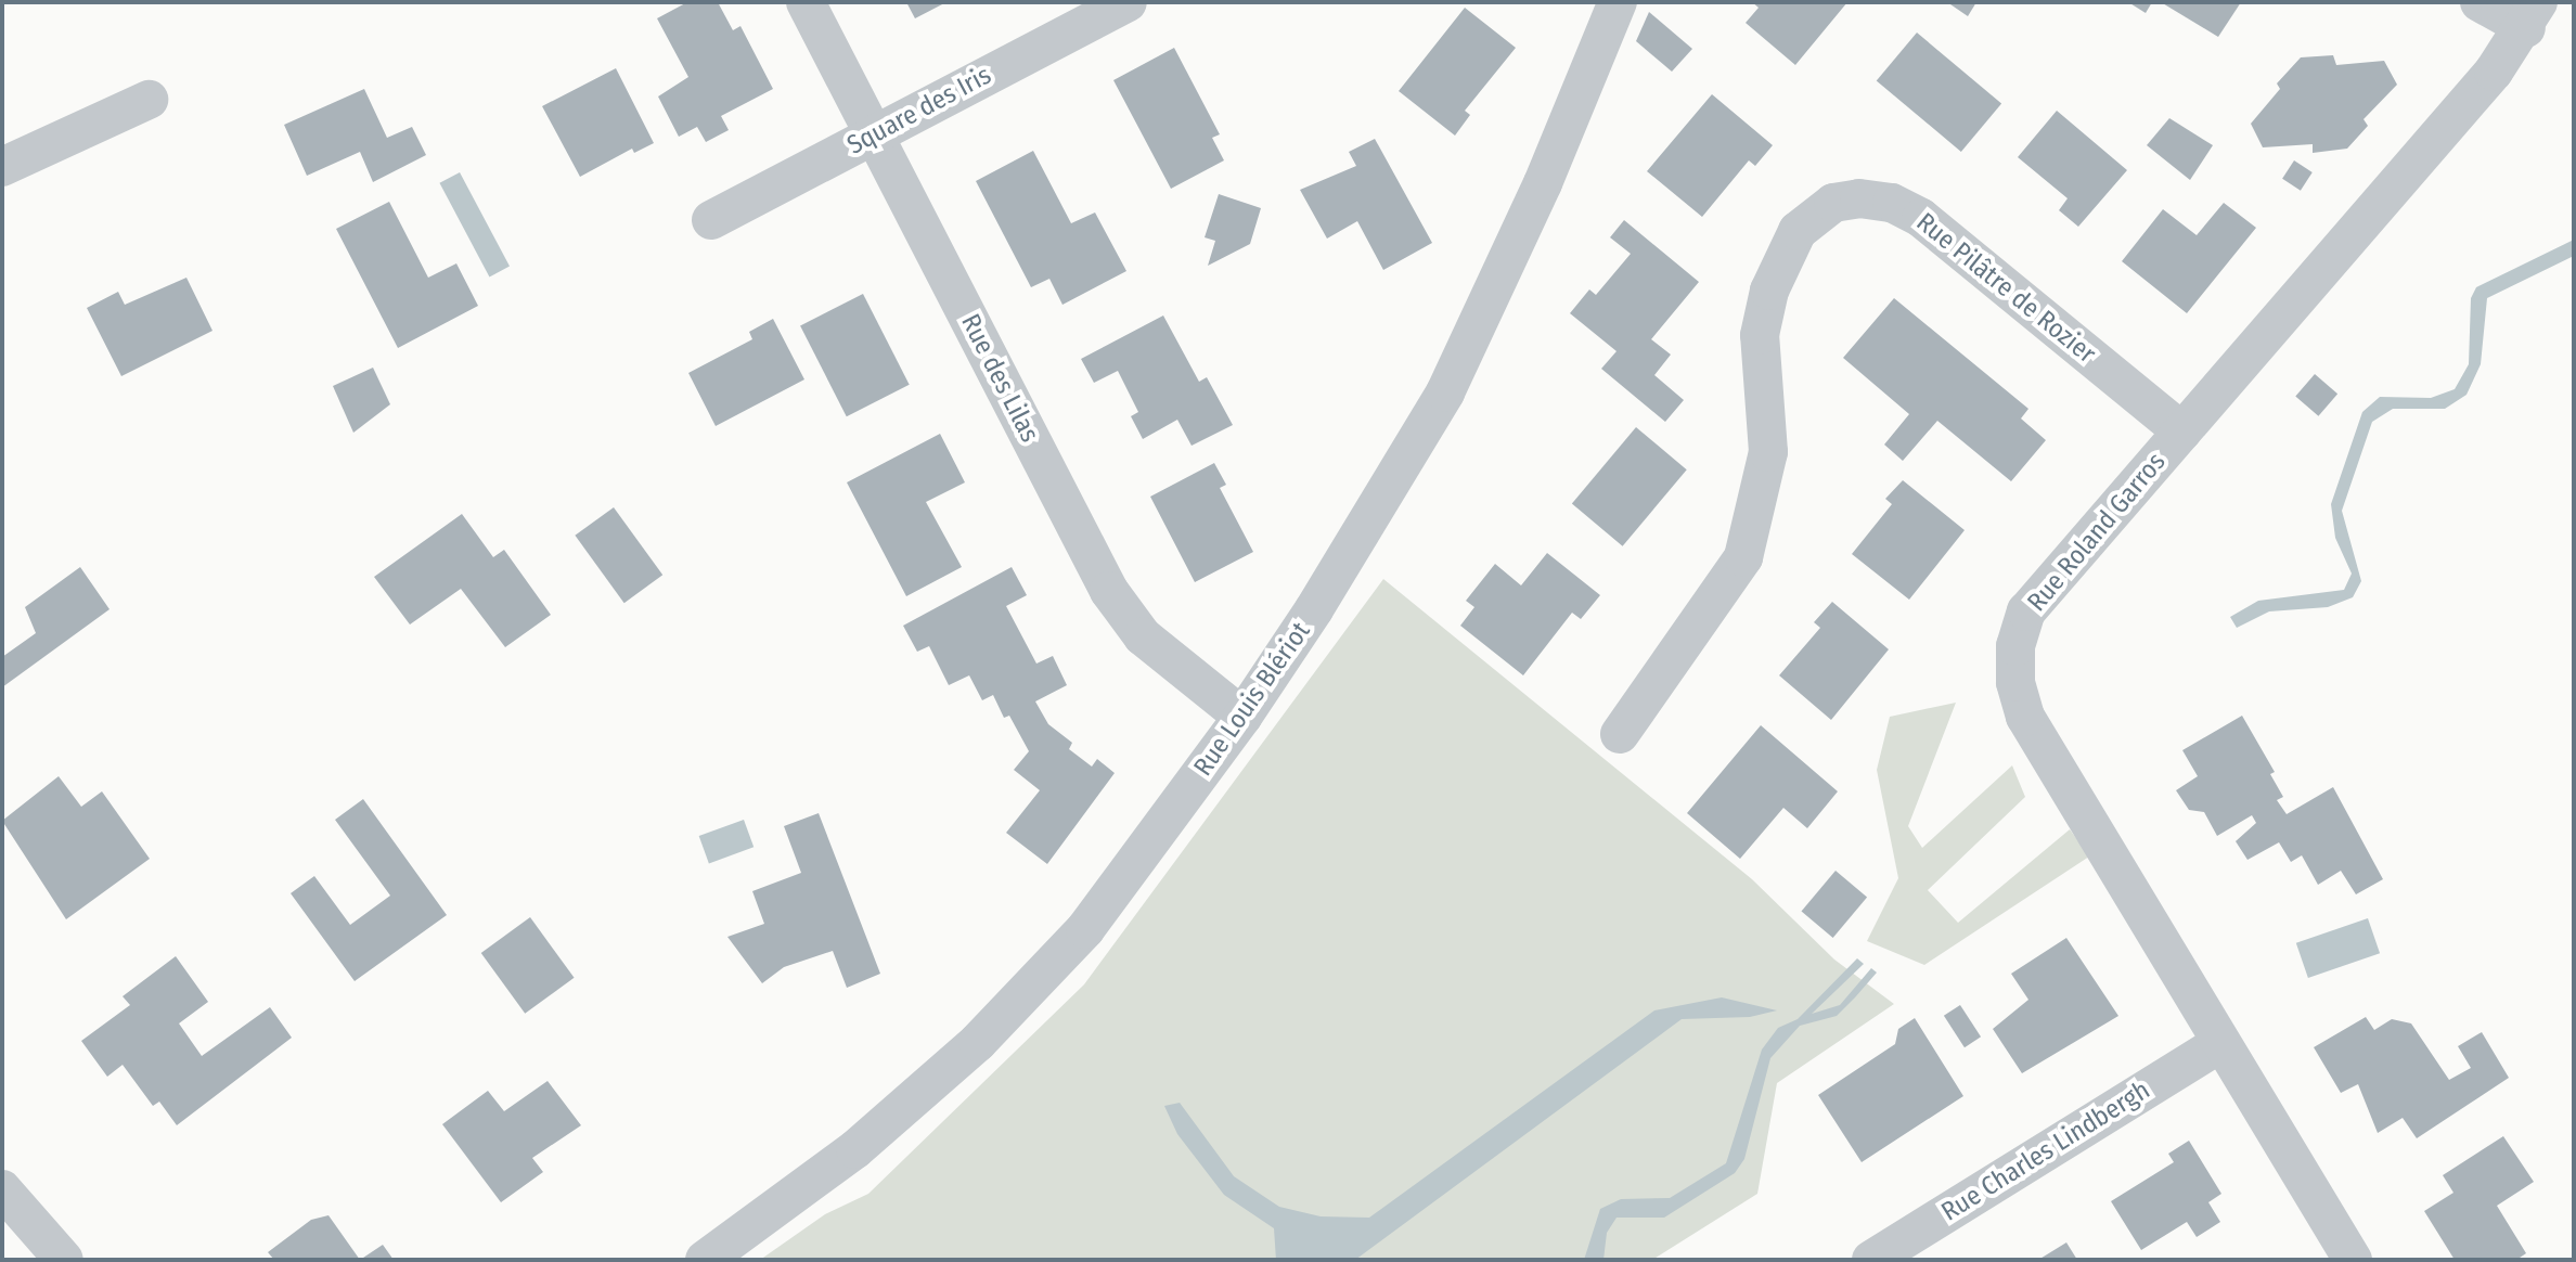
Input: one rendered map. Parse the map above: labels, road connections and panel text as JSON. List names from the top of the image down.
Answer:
{
  "streets": {
    "street": [
      "Square des Iris",
      "Rue Pilâtre de Rozier",
      "Rue des Lilas",
      "Rue Roland Garros",
      "Rue Louis Blériot",
      "Rue Charles Lindbergh"
    ]
  },
  "crossings": [
    ["Square des Iris", "Rue des Lilas"],
    ["Rue Pilâtre de Rozier", "Rue Roland Garros"],
    ["Rue des Lilas", "Rue Louis Blériot"],
    ["Rue Roland Garros", "Rue Charles Lindbergh"]
  ]
}
